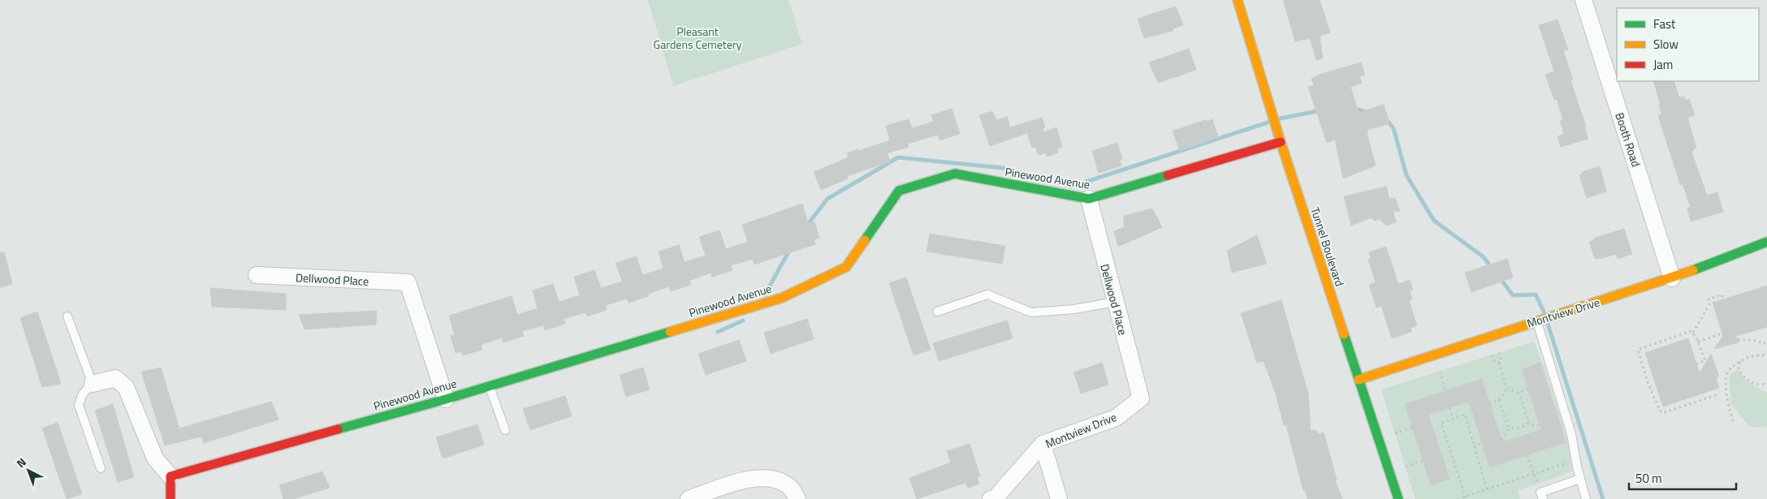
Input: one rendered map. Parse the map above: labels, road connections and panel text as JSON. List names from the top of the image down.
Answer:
{
  "streets": {
    "street": [
      "Booth Road",
      "Pinewood Avenue",
      "Tunnel Boulevard",
      "Dellwood Place",
      "Montview Drive"
    ]
  },
  "crossings": [
    ["Booth Road", "Montview Drive"],
    ["Pinewood Avenue", "Tunnel Boulevard"],
    ["Pinewood Avenue", "Dellwood Place"],
    ["Tunnel Boulevard", "Montview Drive"],
    ["Dellwood Place", "Montview Drive"]
  ],
  "parks": ["Pleasant Gardens Cemetery"],
  "legend": ["Fast", "Slow", "Jam"],
  "scale_bar": "50 m",
  "north": "top left"
}
